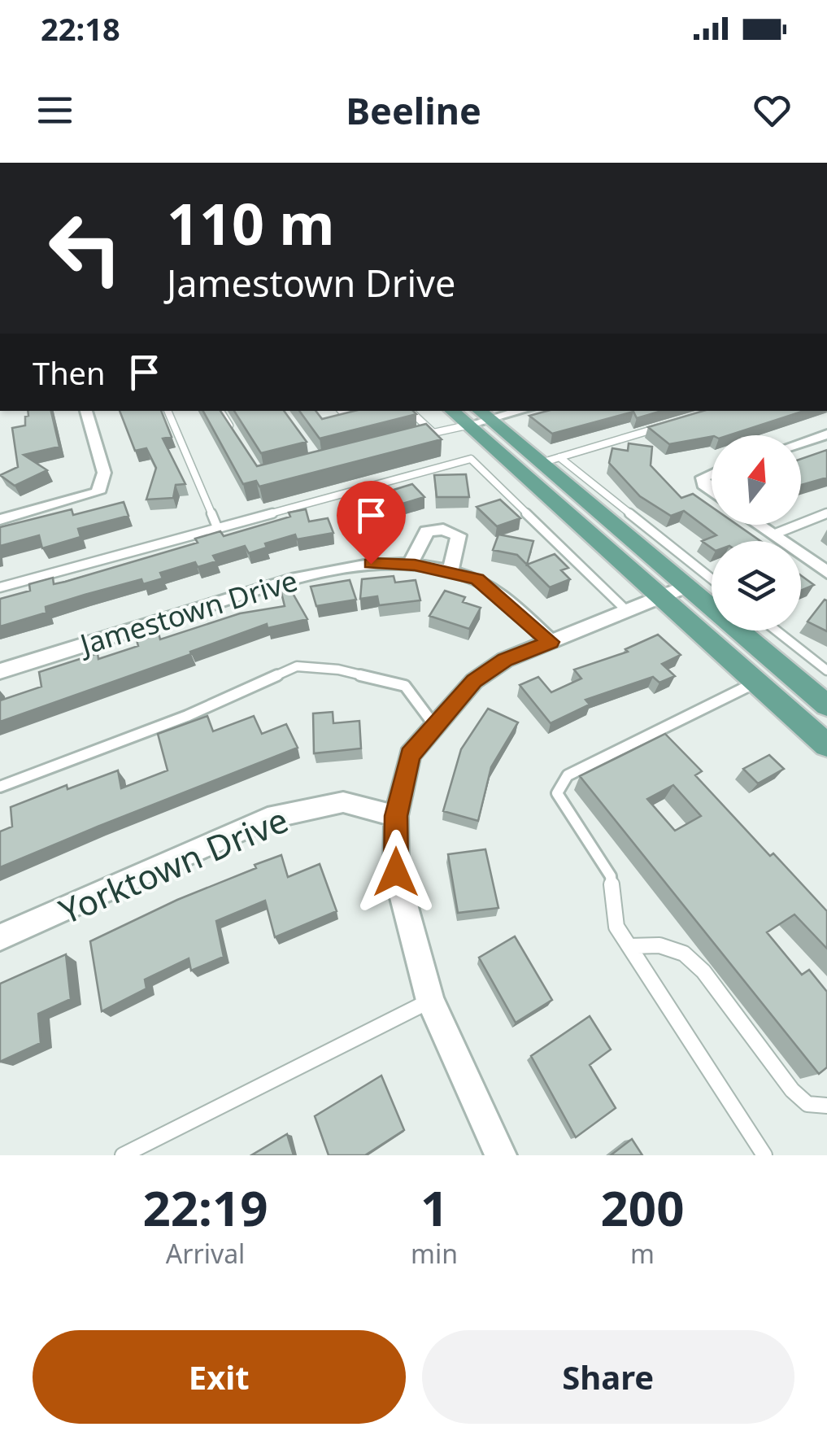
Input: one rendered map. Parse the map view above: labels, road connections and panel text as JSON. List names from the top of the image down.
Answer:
{
  "streets": {
    "street": ["Jamestown Drive", "Yorktown Drive"]
  },
  "north": "top",
  "page": {
    "status": "22:18",
    "header": "Beeline",
    "turn": ["110 m", "Jamestown Drive"],
    "then": "Then",
    "eta": [
      "22:19",
      "Arrival",
      "1",
      "min",
      "200",
      "m"
    ],
    "buttons": ["Exit", "Share"]
  }
}
